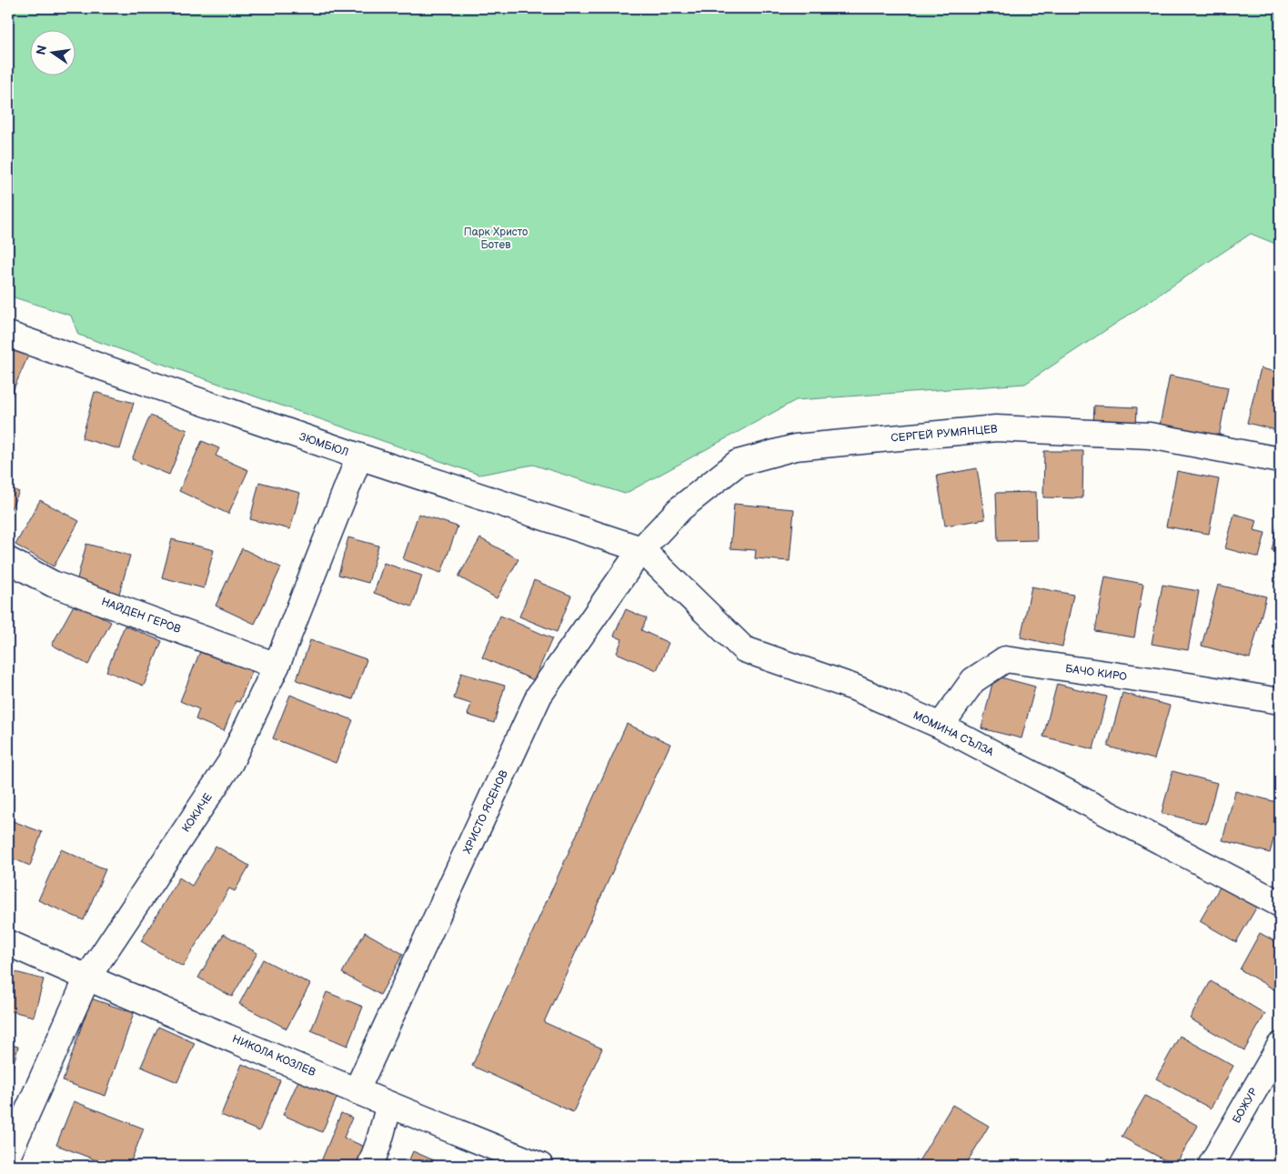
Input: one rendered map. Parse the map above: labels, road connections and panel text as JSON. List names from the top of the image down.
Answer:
{
  "streets": {
    "street": [
      "СЕРГЕЙ РУМЯНЦЕВ",
      "ЗЮМБЮЛ",
      "НАЙДЕН ГЕРОВ",
      "БАЧО КИРО",
      "МОМИНА СЪЛЗА",
      "ХРИСТО ЯСЕНОВ",
      "КОКИЧЕ",
      "НИКОЛА КОЗЛЕВ",
      "БОЖУР"
    ]
  },
  "crossings": [
    ["СЕРГЕЙ РУМЯНЦЕВ", "ЗЮМБЮЛ"],
    ["СЕРГЕЙ РУМЯНЦЕВ", "МОМИНА СЪЛЗА"],
    ["СЕРГЕЙ РУМЯНЦЕВ", "ХРИСТО ЯСЕНОВ"],
    ["ЗЮМБЮЛ", "МОМИНА СЪЛЗА"],
    ["ЗЮМБЮЛ", "ХРИСТО ЯСЕНОВ"],
    ["ЗЮМБЮЛ", "КОКИЧЕ"],
    ["НАЙДЕН ГЕРОВ", "КОКИЧЕ"],
    ["БАЧО КИРО", "МОМИНА СЪЛЗА"],
    ["МОМИНА СЪЛЗА", "ХРИСТО ЯСЕНОВ"],
    ["ХРИСТО ЯСЕНОВ", "НИКОЛА КОЗЛЕВ"],
    ["КОКИЧЕ", "НИКОЛА КОЗЛЕВ"]
  ],
  "parks": ["Парк Христо Ботев"],
  "north": "left"
}
